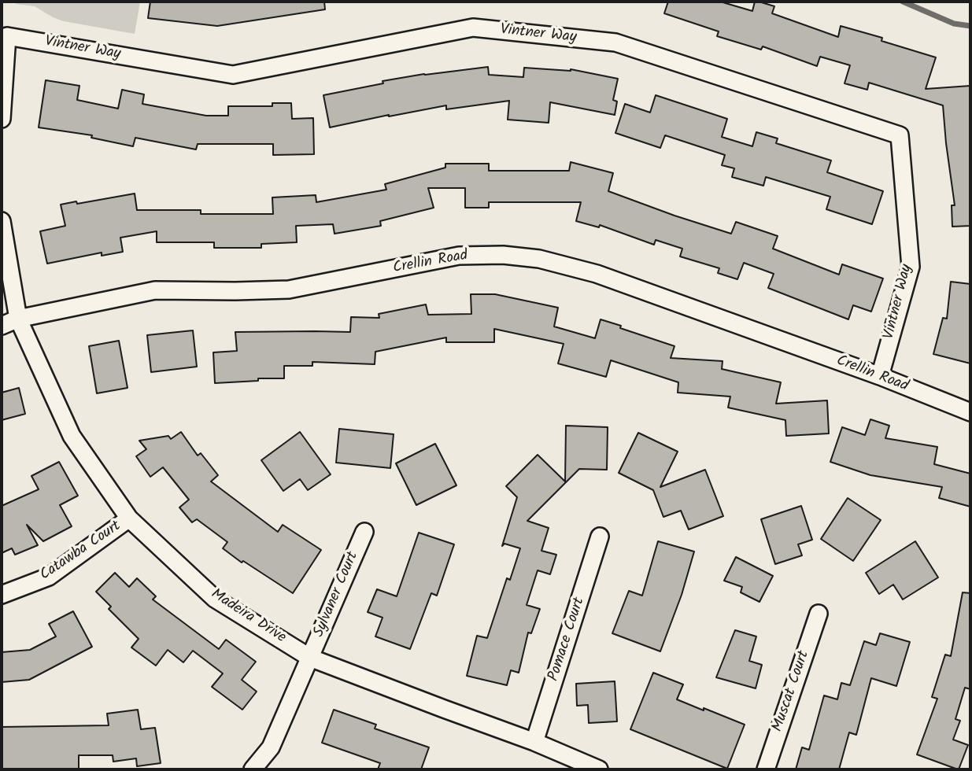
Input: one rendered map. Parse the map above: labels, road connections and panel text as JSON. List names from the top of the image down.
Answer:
{
  "streets": {
    "street": [
      "Vintner Way",
      "Crellin Road",
      "Catawba Court",
      "Sylvaner Court",
      "Madeira Drive",
      "Pomace Court",
      "Muscat Court"
    ]
  },
  "crossings": [
    ["Vintner Way", "Crellin Road"],
    ["Crellin Road", "Madeira Drive"],
    ["Catawba Court", "Madeira Drive"],
    ["Sylvaner Court", "Madeira Drive"],
    ["Madeira Drive", "Pomace Court"]
  ]
}
